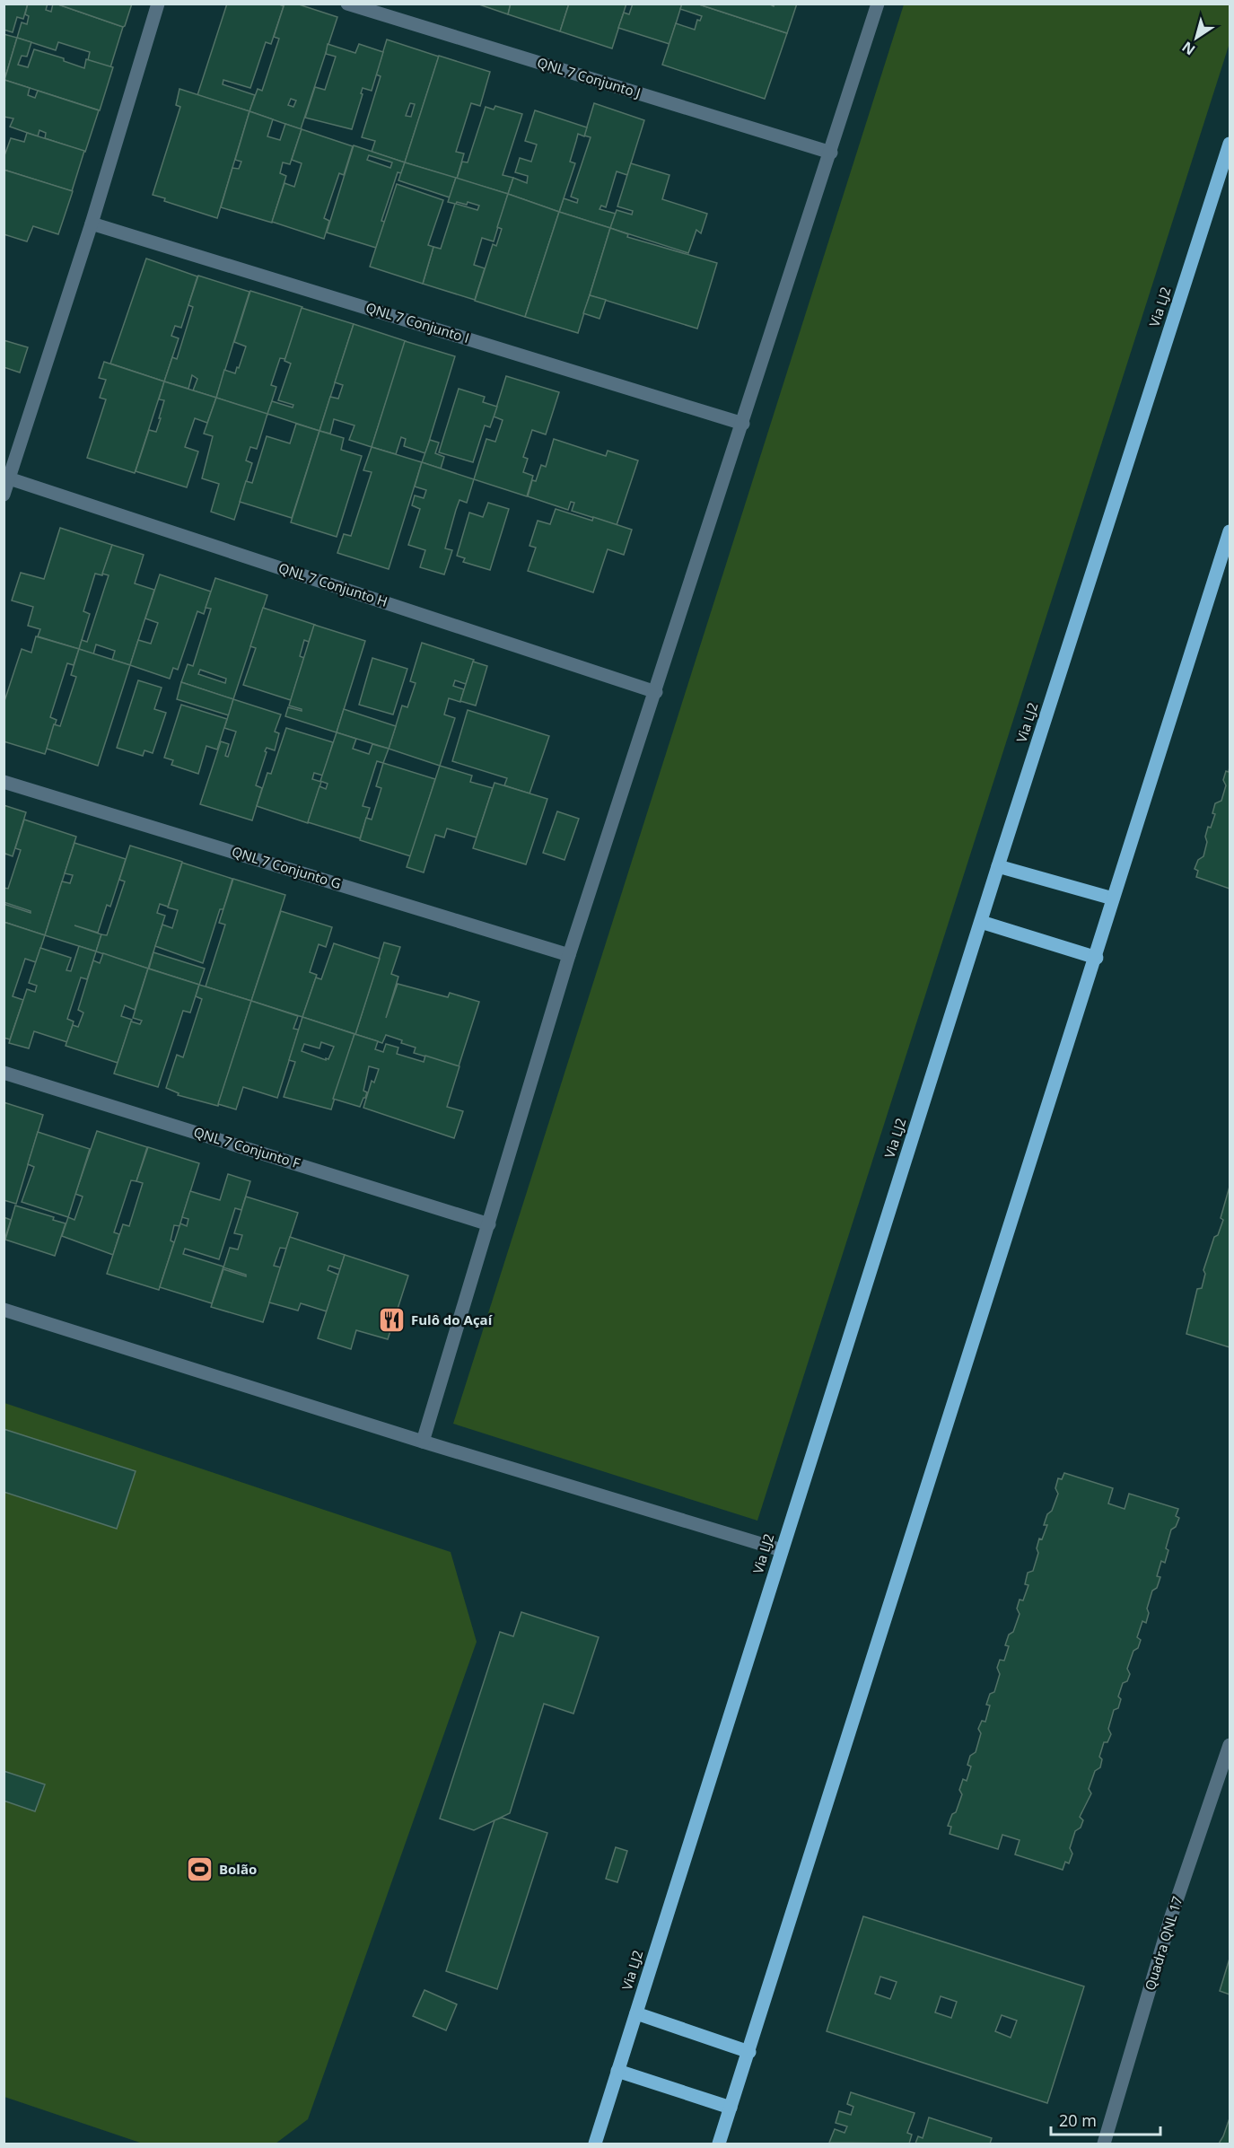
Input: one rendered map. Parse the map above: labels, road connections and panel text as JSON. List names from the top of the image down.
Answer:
{
  "streets": {
    "main road": ["Via LJ2"],
    "street": [
      "QNL 7 Conjunto J",
      "QNL 7 Conjunto I",
      "QNL 7 Conjunto H",
      "QNL 7 Conjunto G",
      "QNL 7 Conjunto F",
      "Quadra QNL 17"
    ]
  },
  "places": {
    "restaurant": ["Fulô do Açaí"],
    "sports": ["Bolão"]
  },
  "scale_bar": "20 m",
  "north": "bottom left"
}
